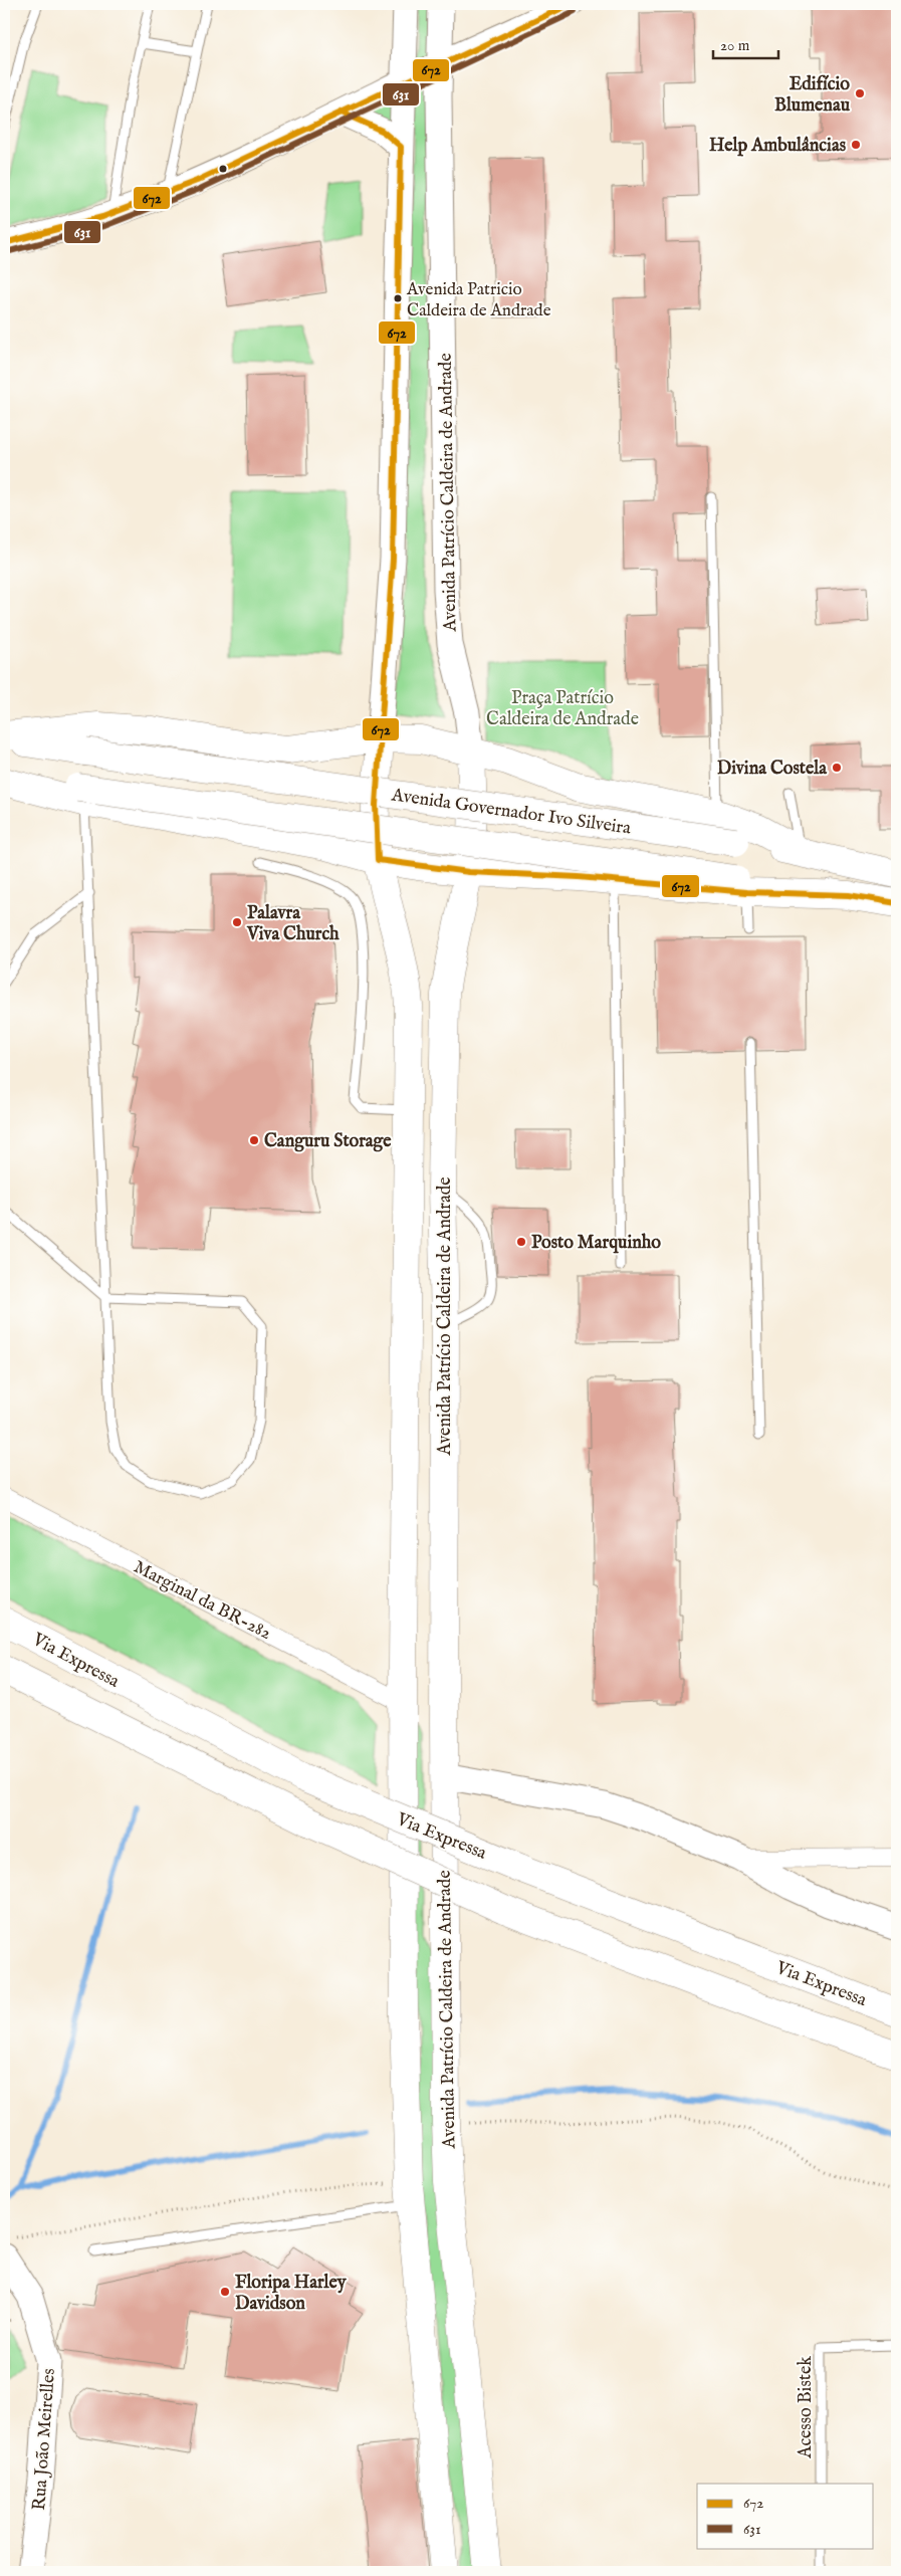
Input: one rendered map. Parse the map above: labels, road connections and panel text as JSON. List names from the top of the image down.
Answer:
{
  "streets": {
    "main road": [
      "Avenida Patrício Caldeira de Andrade",
      "Avenida Governador Ivo Silveira",
      "Via Expressa",
      "Rua João Meirelles"
    ],
    "street": ["Marginal da BR-282"],
    "lane": ["Acesso Bistek"]
  },
  "crossings": [
    ["Avenida Patrício Caldeira de Andrade", "Marginal da BR-282"]
  ],
  "parks": ["Praça Patrício Caldeira de Andrade"],
  "places": [
    "Edifício Blumenau",
    "Help Ambulâncias",
    "Avenida Patricio Caldeira de Andrade",
    "Divina Costela",
    "Palavra Viva Church",
    "Canguru Storage",
    "Posto Marquinho",
    "Floripa Harley Davidson"
  ],
  "lines": ["transit line 672", "transit line 631"],
  "legend": ["672", "631"],
  "scale_bar": "20 m"
}
